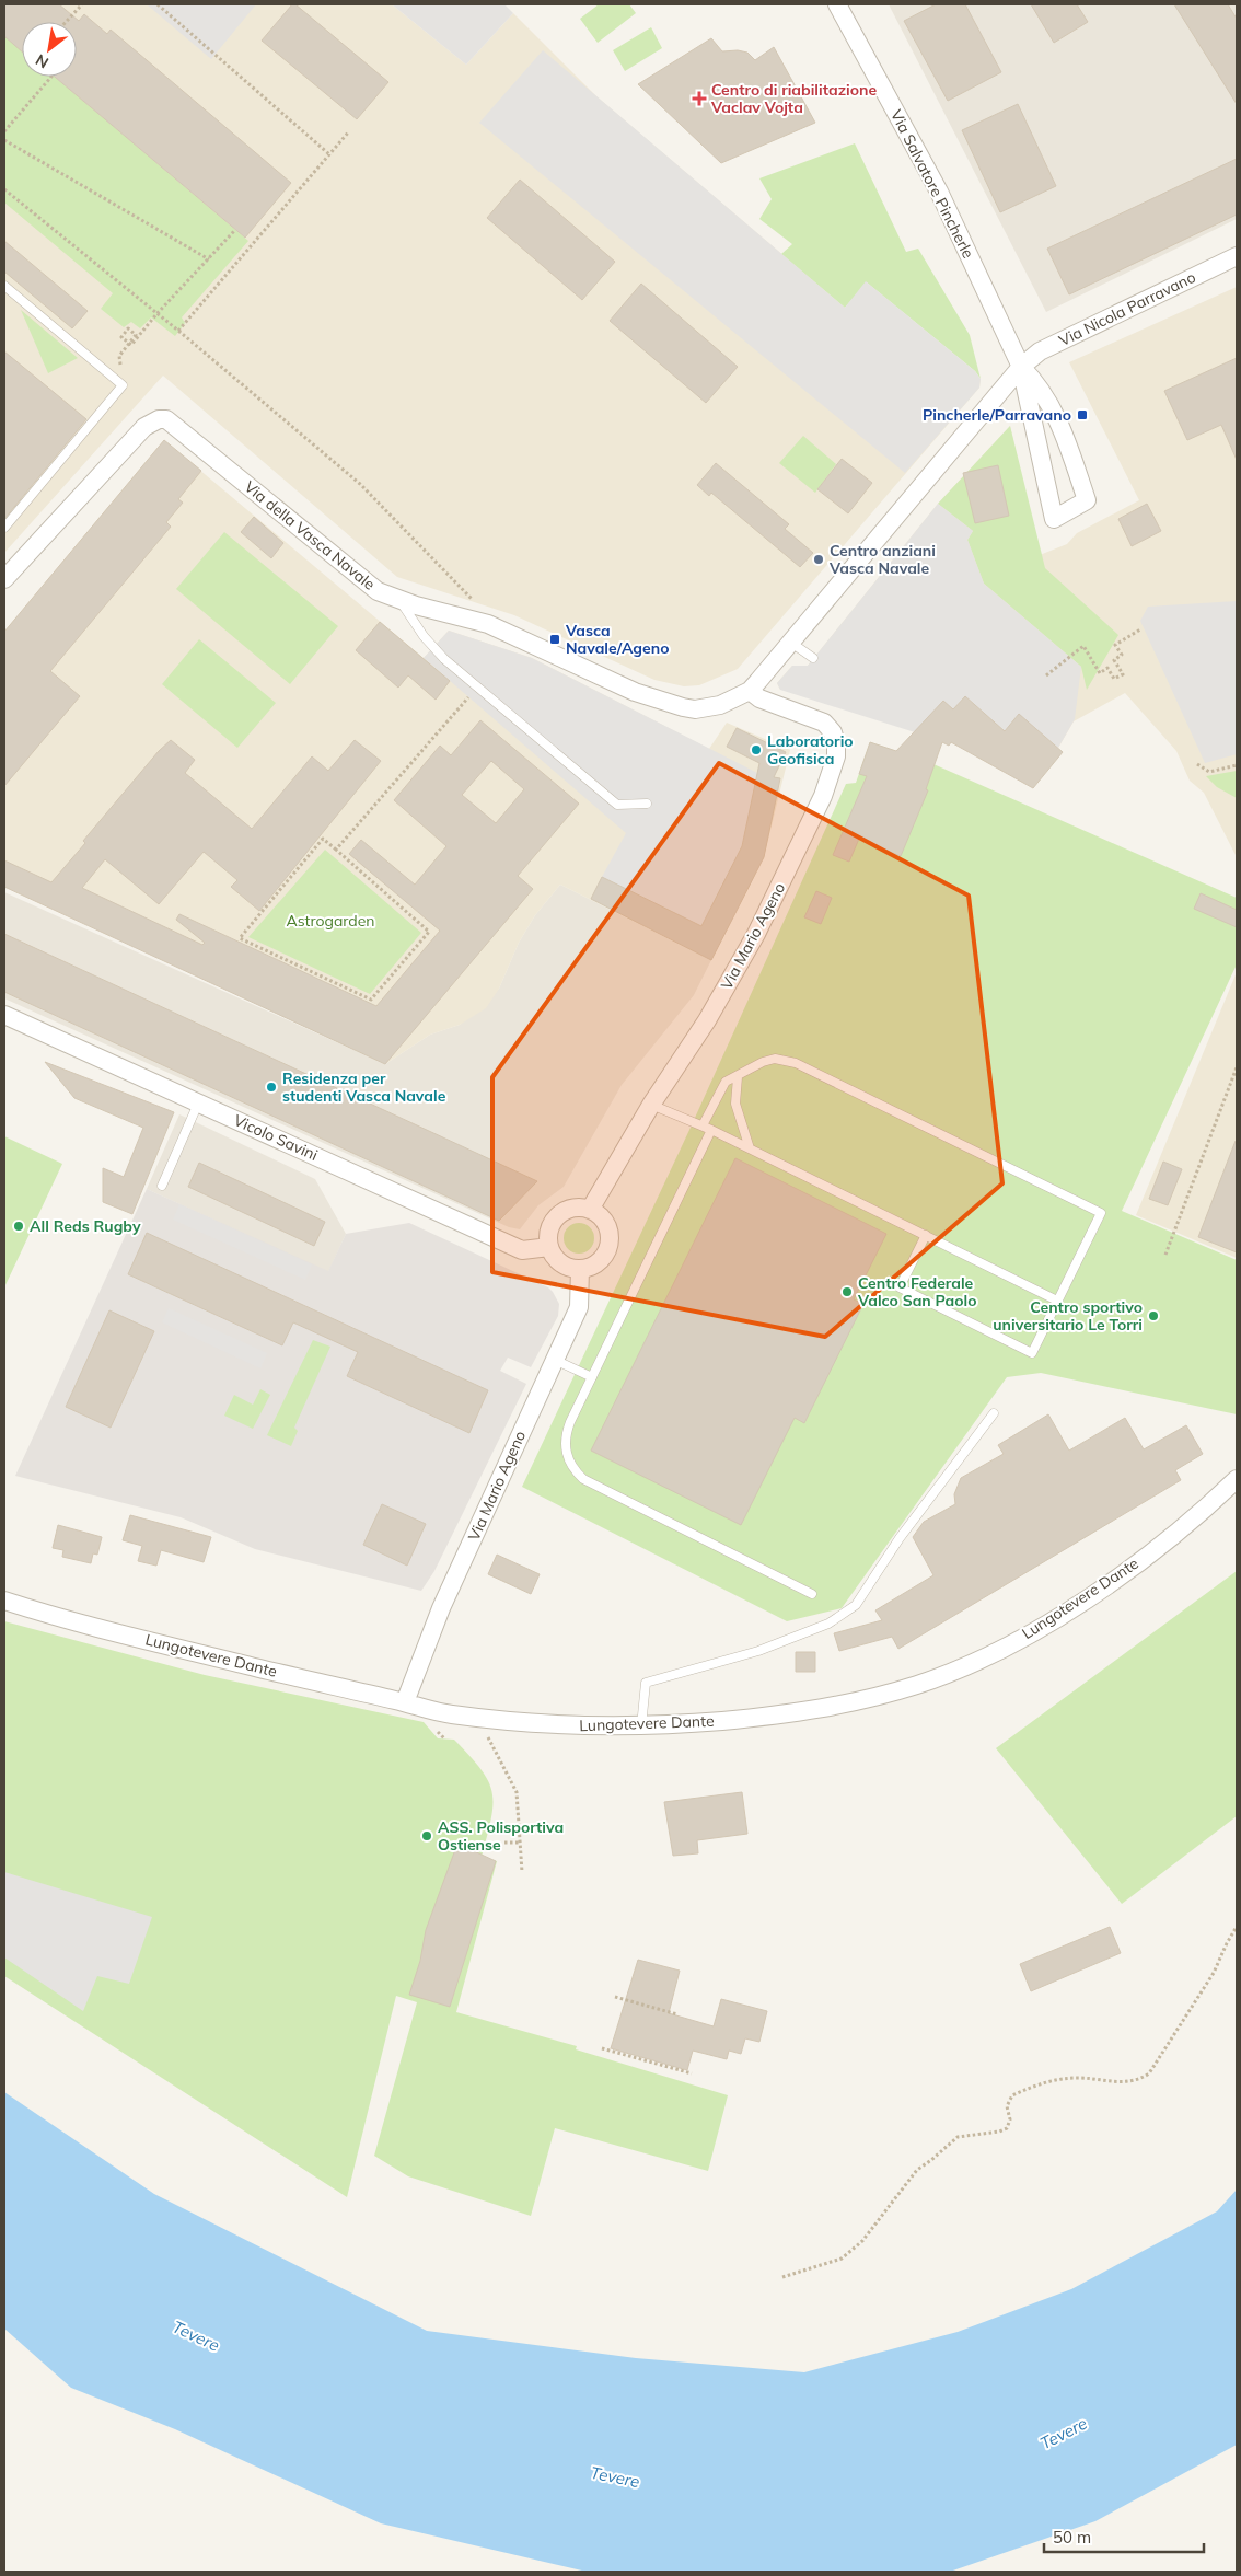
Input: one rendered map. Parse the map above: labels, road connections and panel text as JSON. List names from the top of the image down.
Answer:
{
  "streets": {
    "street": [
      "Via Salvatore Pincherle",
      "Via Nicola Parravano",
      "Via della Vasca Navale",
      "Via Mario Ageno",
      "Vicolo Savini",
      "Lungotevere Dante"
    ]
  },
  "crossings": [
    ["Via Salvatore Pincherle", "Via Nicola Parravano"],
    ["Via Salvatore Pincherle", "Via della Vasca Navale"],
    ["Via Nicola Parravano", "Via della Vasca Navale"],
    ["Via della Vasca Navale", "Via Mario Ageno"],
    ["Via Mario Ageno", "Vicolo Savini"],
    ["Via Mario Ageno", "Lungotevere Dante"]
  ],
  "water": ["Tevere"],
  "parks": ["Astrogarden"],
  "places": {
    "health": ["Centro di riabilitazione Vaclav Vojta"],
    "transit": ["Pincherle/Parravano", "Vasca Navale/Ageno"],
    "other": [
      "Centro anziani Vasca Navale",
      "Laboratorio Geofisica",
      "Residenza per studenti Vasca Navale",
      "All Reds Rugby",
      "Centro Federale Valco San Paolo",
      "Centro sportivo universitario Le Torri",
      "ASS. Polisportiva Ostiense"
    ]
  },
  "scale_bar": "50 m",
  "north": "bottom left"
}
